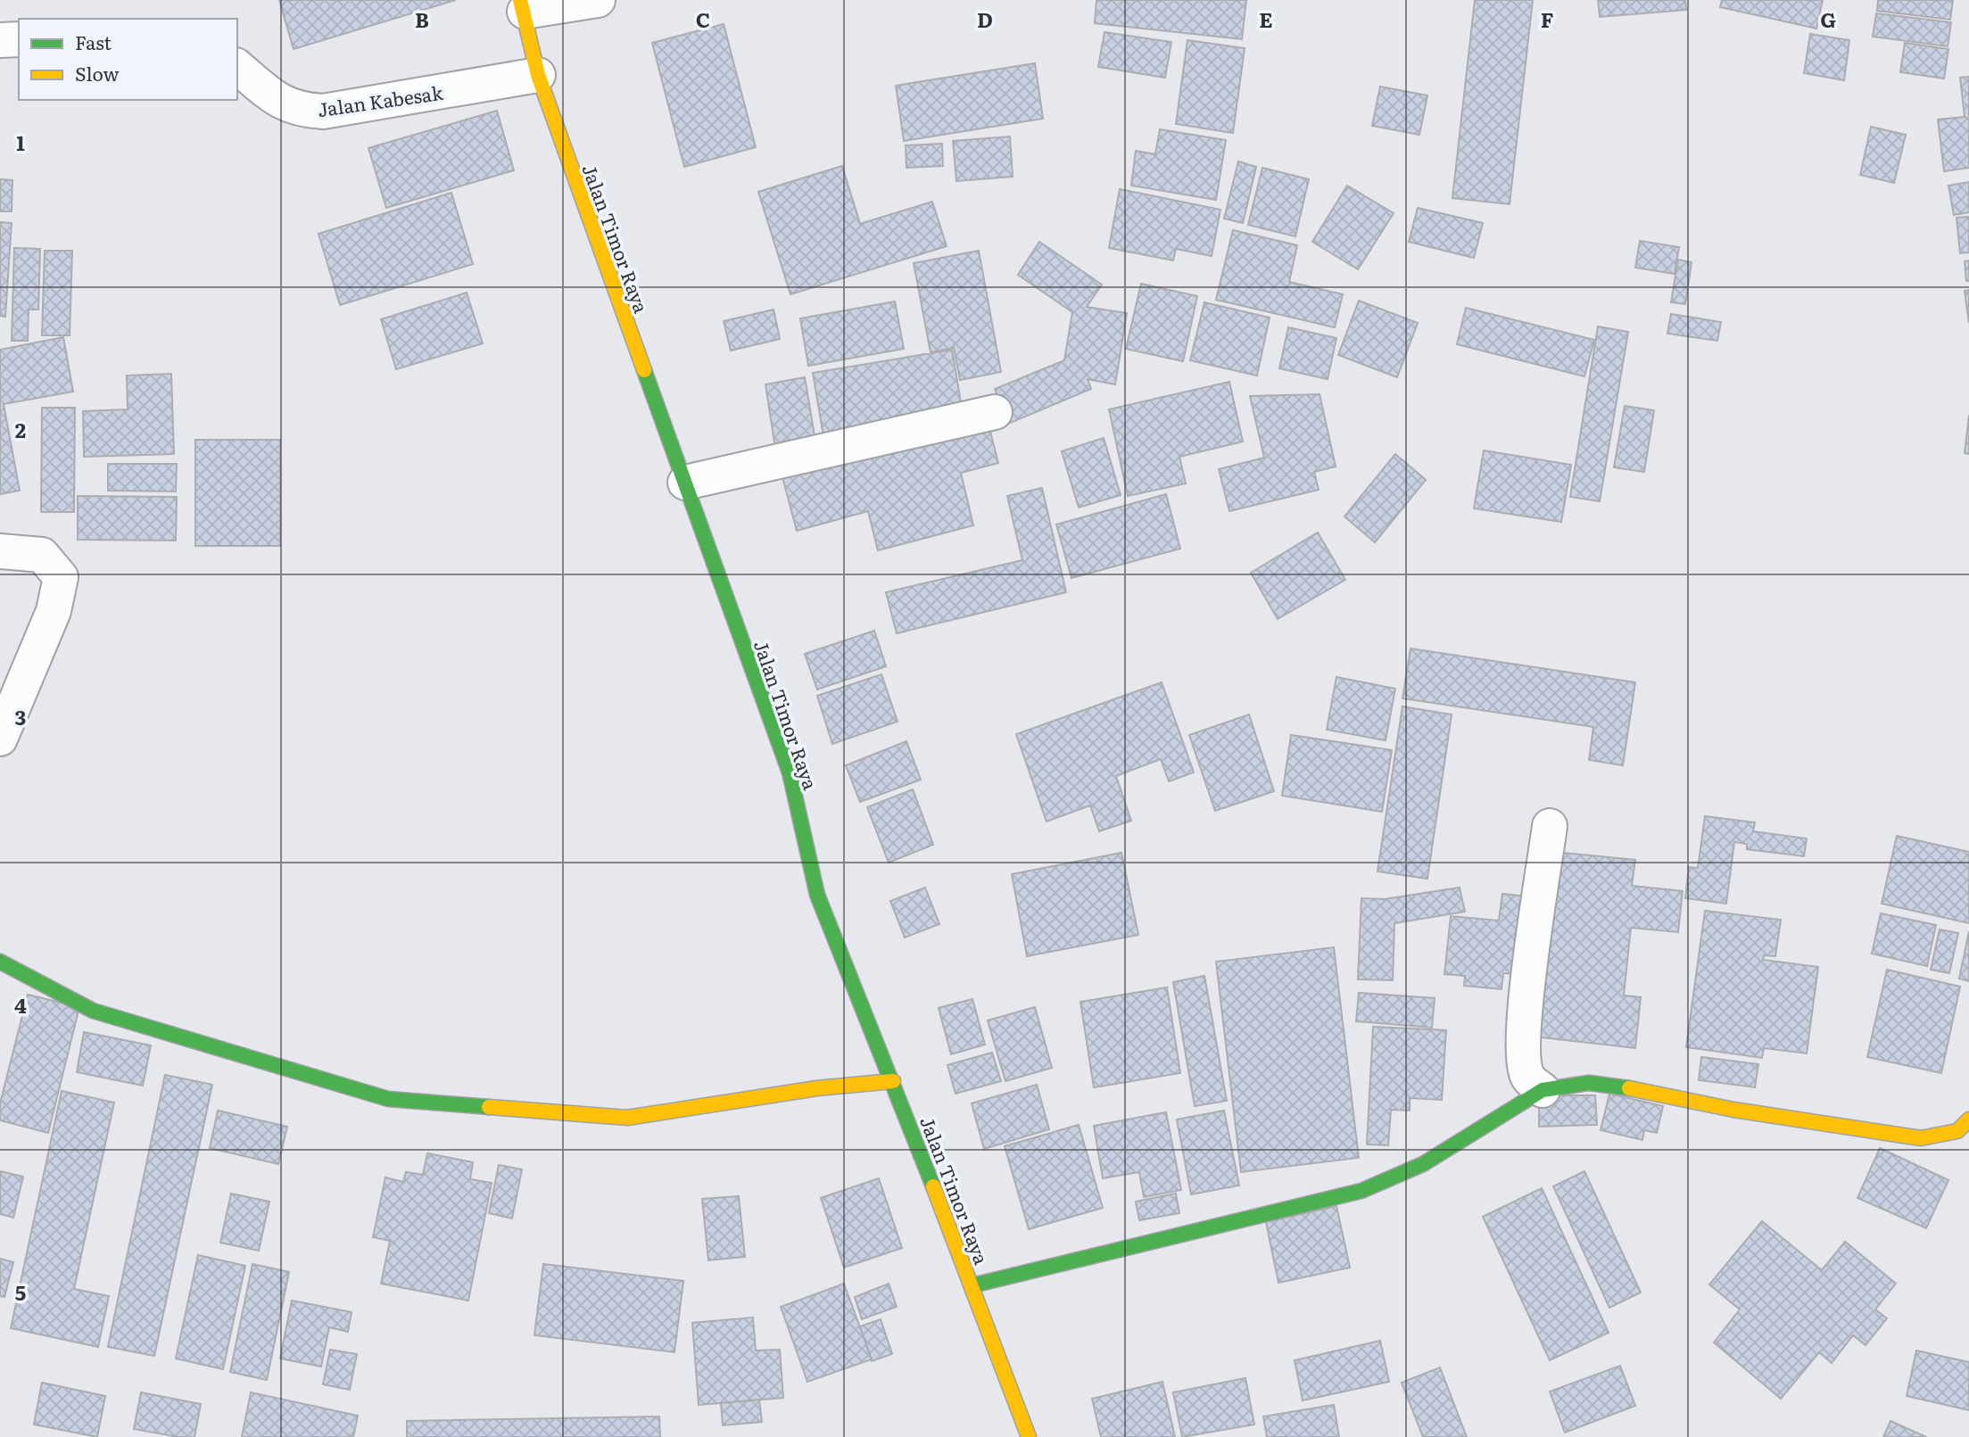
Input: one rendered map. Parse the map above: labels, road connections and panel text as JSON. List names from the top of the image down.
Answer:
{
  "streets": {
    "main road": ["Jalan Timor Raya"],
    "street": ["Jalan Kabesak"]
  },
  "crossings": [
    ["Jalan Kabesak", "Jalan Timor Raya"]
  ],
  "legend": ["Fast", "Slow"],
  "grid": {
    "columns": [
      "B",
      "C",
      "D",
      "E",
      "F",
      "G"
    ],
    "rows": [
      "1",
      "2",
      "3",
      "4",
      "5"
    ]
  }
}
